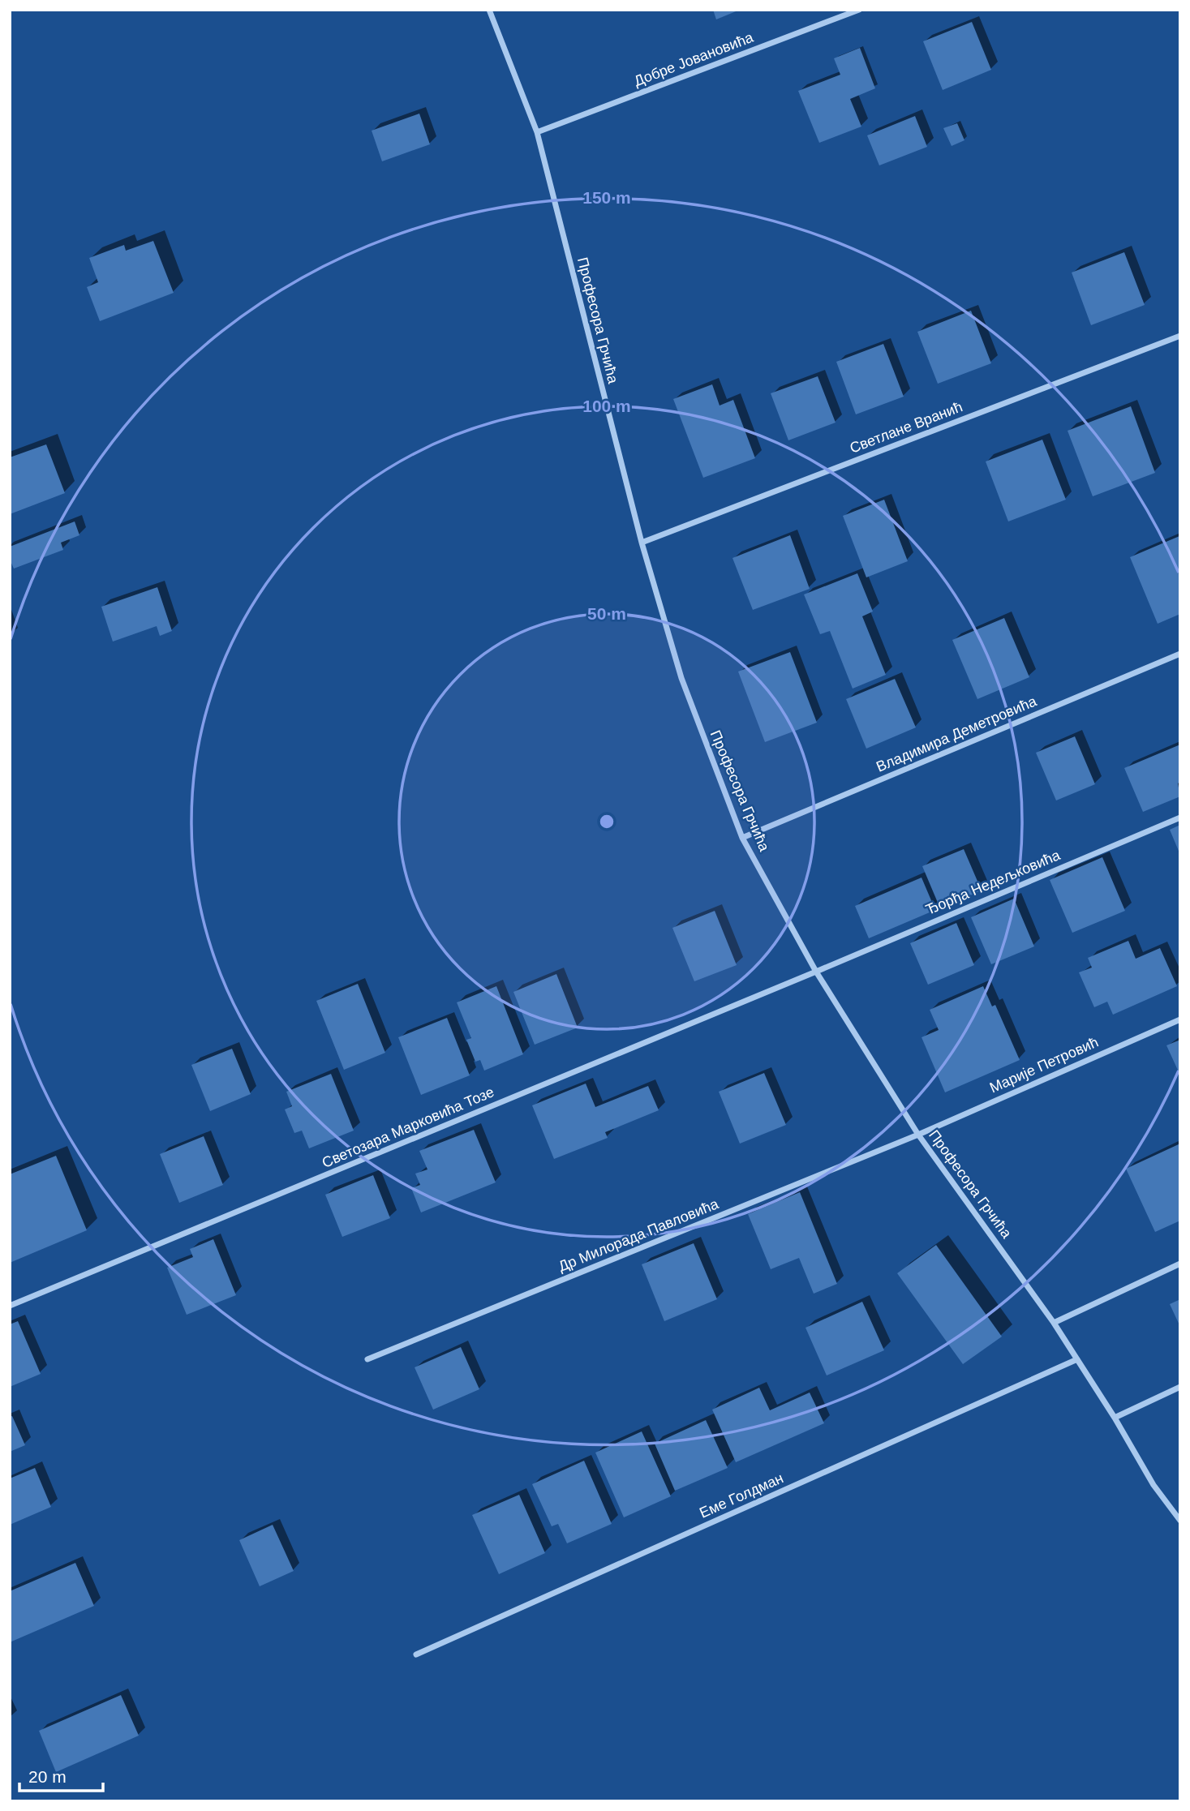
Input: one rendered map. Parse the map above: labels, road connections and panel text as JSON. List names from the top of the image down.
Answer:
{
  "streets": {
    "street": [
      "Добре Јовановића",
      "Професора Грчића",
      "Светлане Вранић",
      "Владимира Деметровића",
      "Ђорђа Недељковића",
      "Марије Петровић",
      "Светозара Марковића Тозе",
      "Др Милорада Павловића",
      "Еме Голдман"
    ]
  },
  "crossings": [
    ["Добре Јовановића", "Професора Грчића"],
    ["Професора Грчића", "Светлане Вранић"],
    ["Професора Грчића", "Владимира Деметровића"],
    ["Професора Грчића", "Ђорђа Недељковића"],
    ["Професора Грчића", "Марије Петровић"],
    ["Професора Грчића", "Светозара Марковића Тозе"],
    ["Професора Грчића", "Др Милорада Павловића"],
    ["Професора Грчића", "Еме Голдман"],
    ["Ђорђа Недељковића", "Светозара Марковића Тозе"],
    ["Марије Петровић", "Др Милорада Павловића"]
  ],
  "scale_bar": "20 m",
  "rings": ["150 m", "100 m", "50 m"]
}
